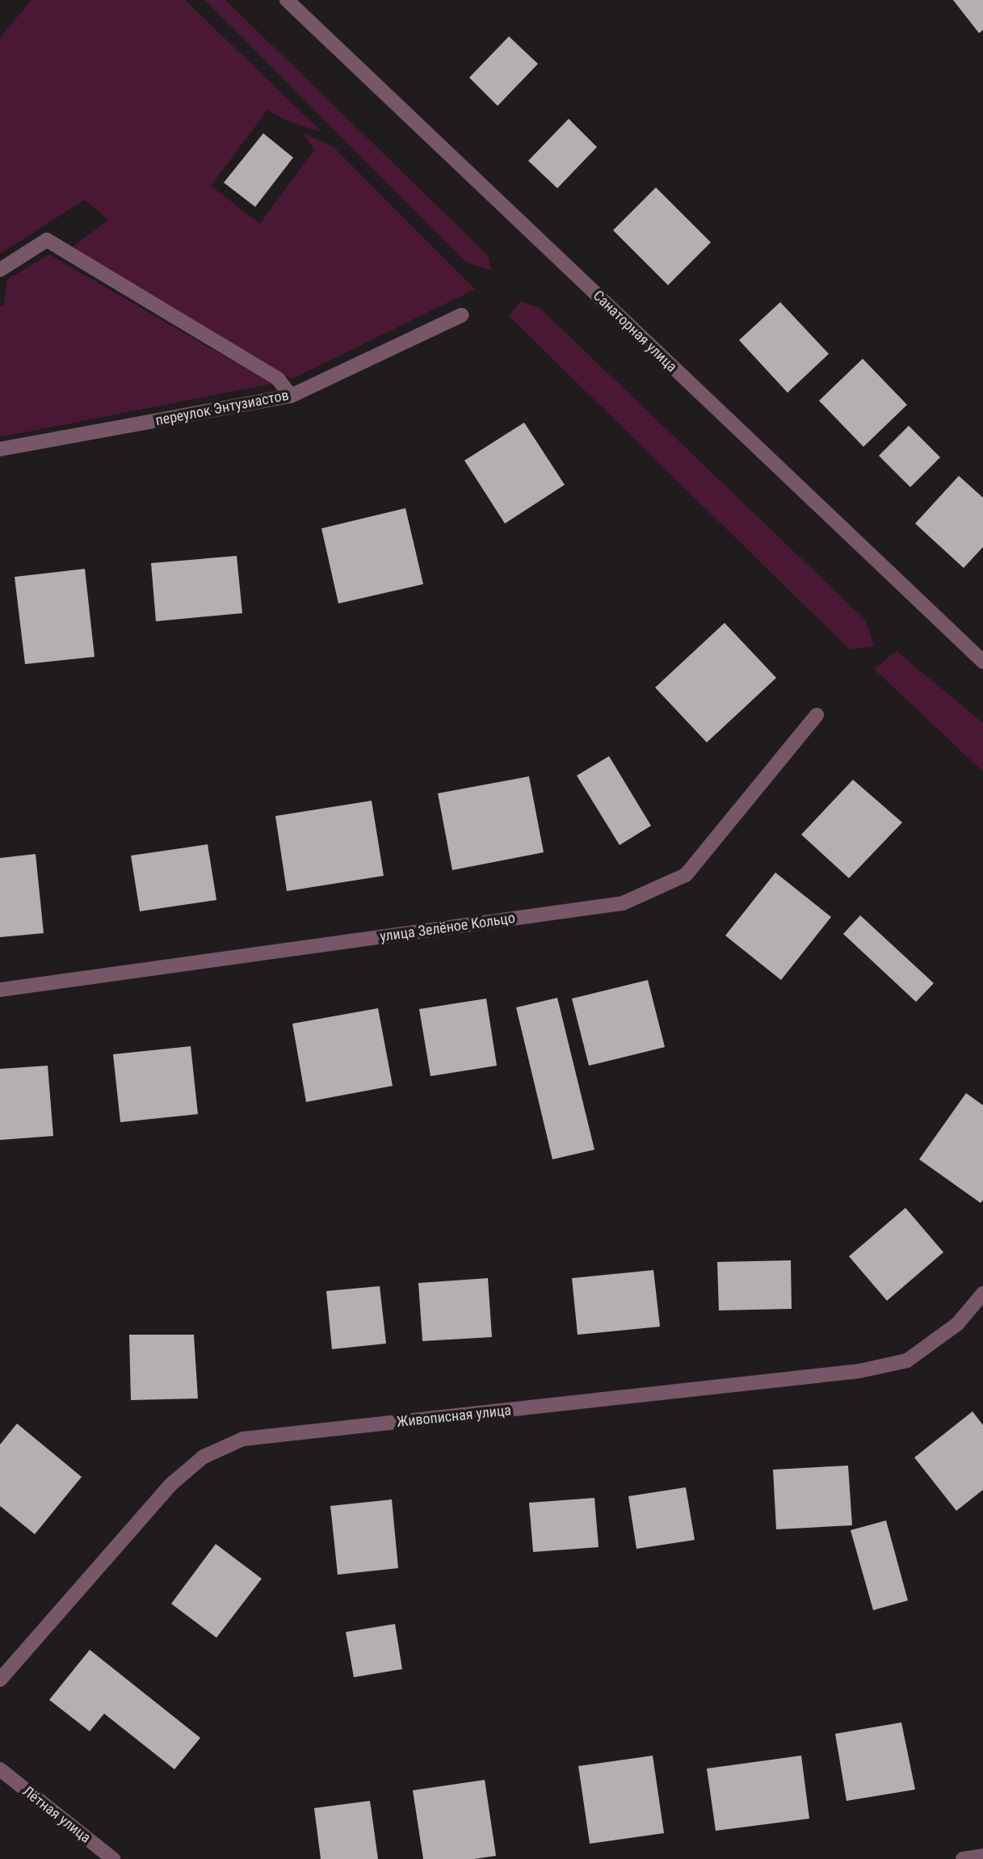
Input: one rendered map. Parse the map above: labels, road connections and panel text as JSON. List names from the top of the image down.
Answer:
{
  "streets": {
    "street": [
      "Санаторная улица",
      "переулок Энтузиастов",
      "улица Зелёное Кольцо",
      "Живописная улица",
      "Лётная улица"
    ]
  }
}
